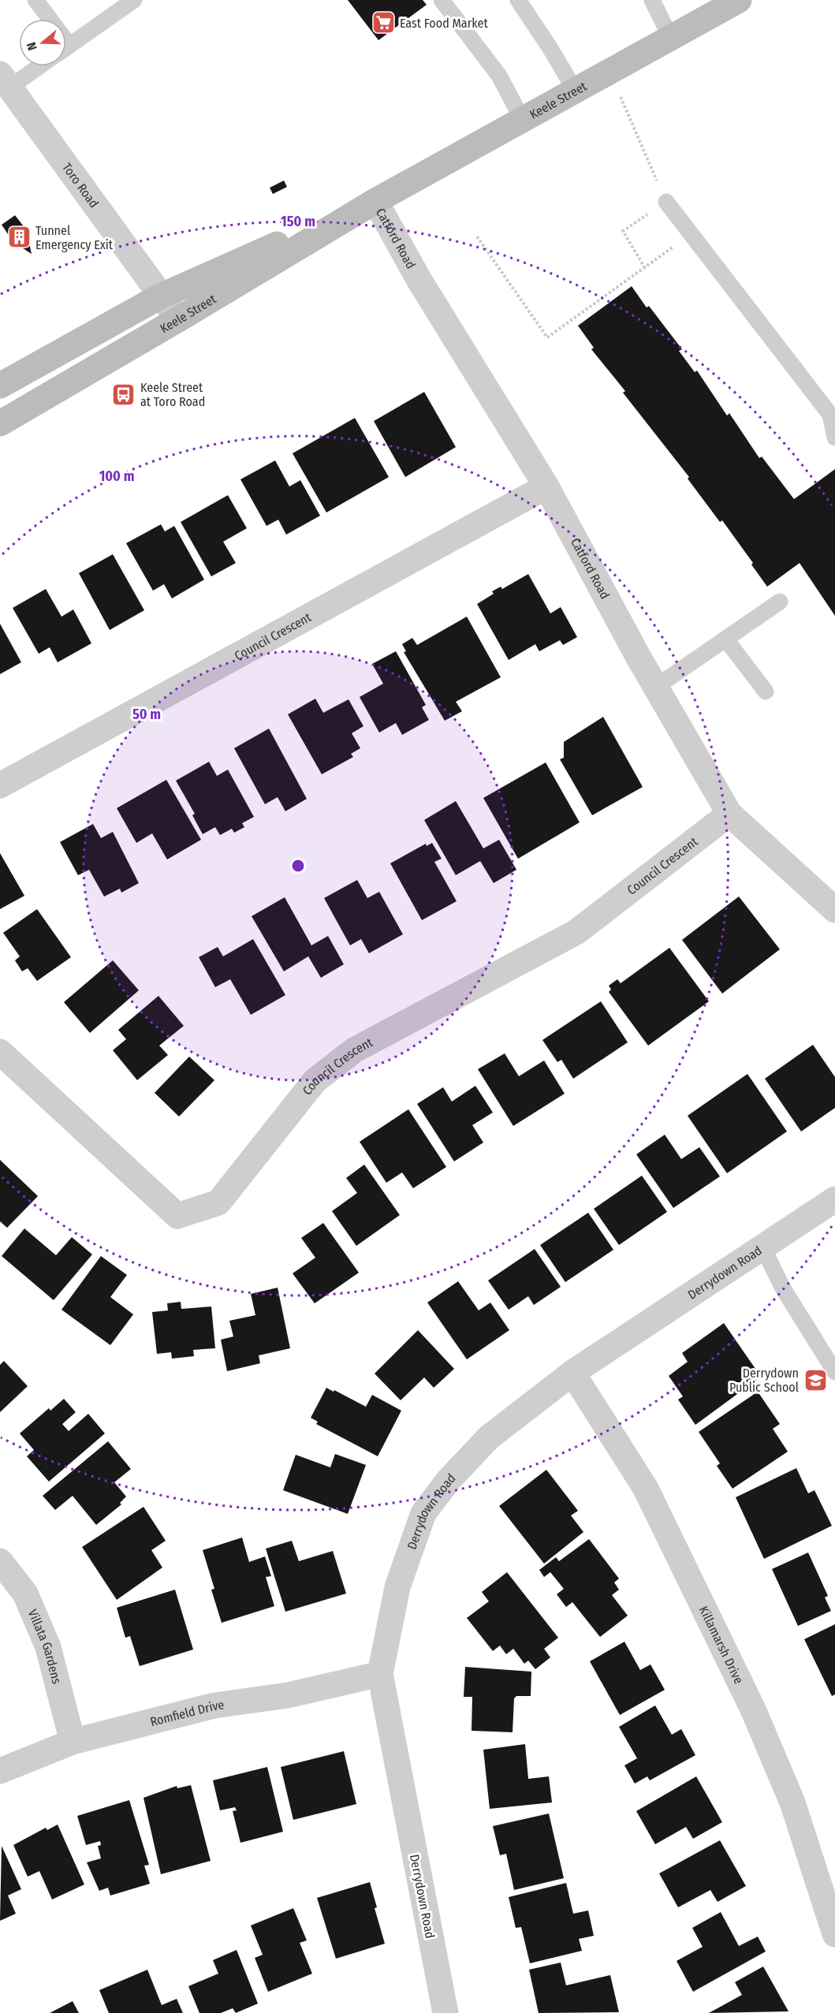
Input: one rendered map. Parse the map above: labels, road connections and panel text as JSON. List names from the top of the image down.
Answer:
{
  "streets": {
    "main road": ["Keele Street"],
    "street": [
      "Toro Road",
      "Catford Road",
      "Council Crescent",
      "Derrydown Road",
      "Killamarsh Drive",
      "Villata Gardens",
      "Romfield Drive"
    ]
  },
  "crossings": [
    ["Keele Street", "Toro Road"],
    ["Keele Street", "Catford Road"],
    ["Catford Road", "Council Crescent"],
    ["Derrydown Road", "Killamarsh Drive"],
    ["Derrydown Road", "Romfield Drive"],
    ["Villata Gardens", "Romfield Drive"]
  ],
  "places": {
    "supermarket": ["East Food Market"],
    "building": ["Tunnel Emergency Exit"],
    "bus stop": ["Keele Street at Toro Road"],
    "school or university": ["Derrydown Public School"]
  },
  "north": "left",
  "rings": ["150 m", "100 m", "50 m"]
}
